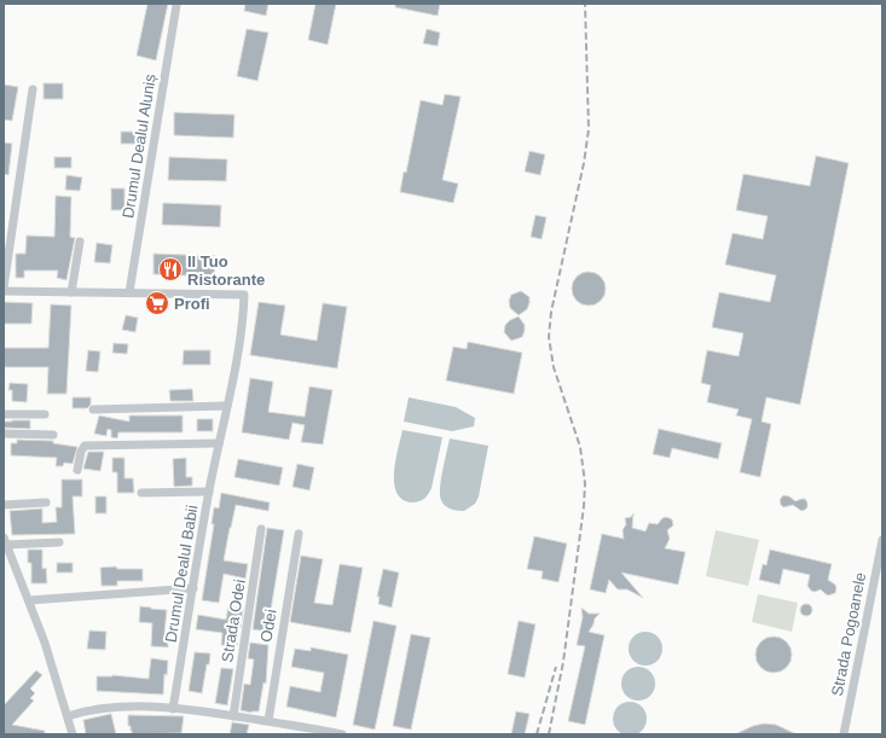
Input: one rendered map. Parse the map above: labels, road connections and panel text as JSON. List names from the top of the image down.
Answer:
{
  "streets": {
    "street": [
      "Drumul Dealul Aluniș",
      "Drumul Dealul Babii",
      "Strada Odei",
      "Odei",
      "Strada Pogoanele"
    ]
  },
  "crossings": [
    ["Drumul Dealul Aluniș", "Drumul Dealul Babii"]
  ],
  "places": {
    "restaurant": ["Il Tuo Ristorante"],
    "supermarket": ["Profi"]
  }
}
